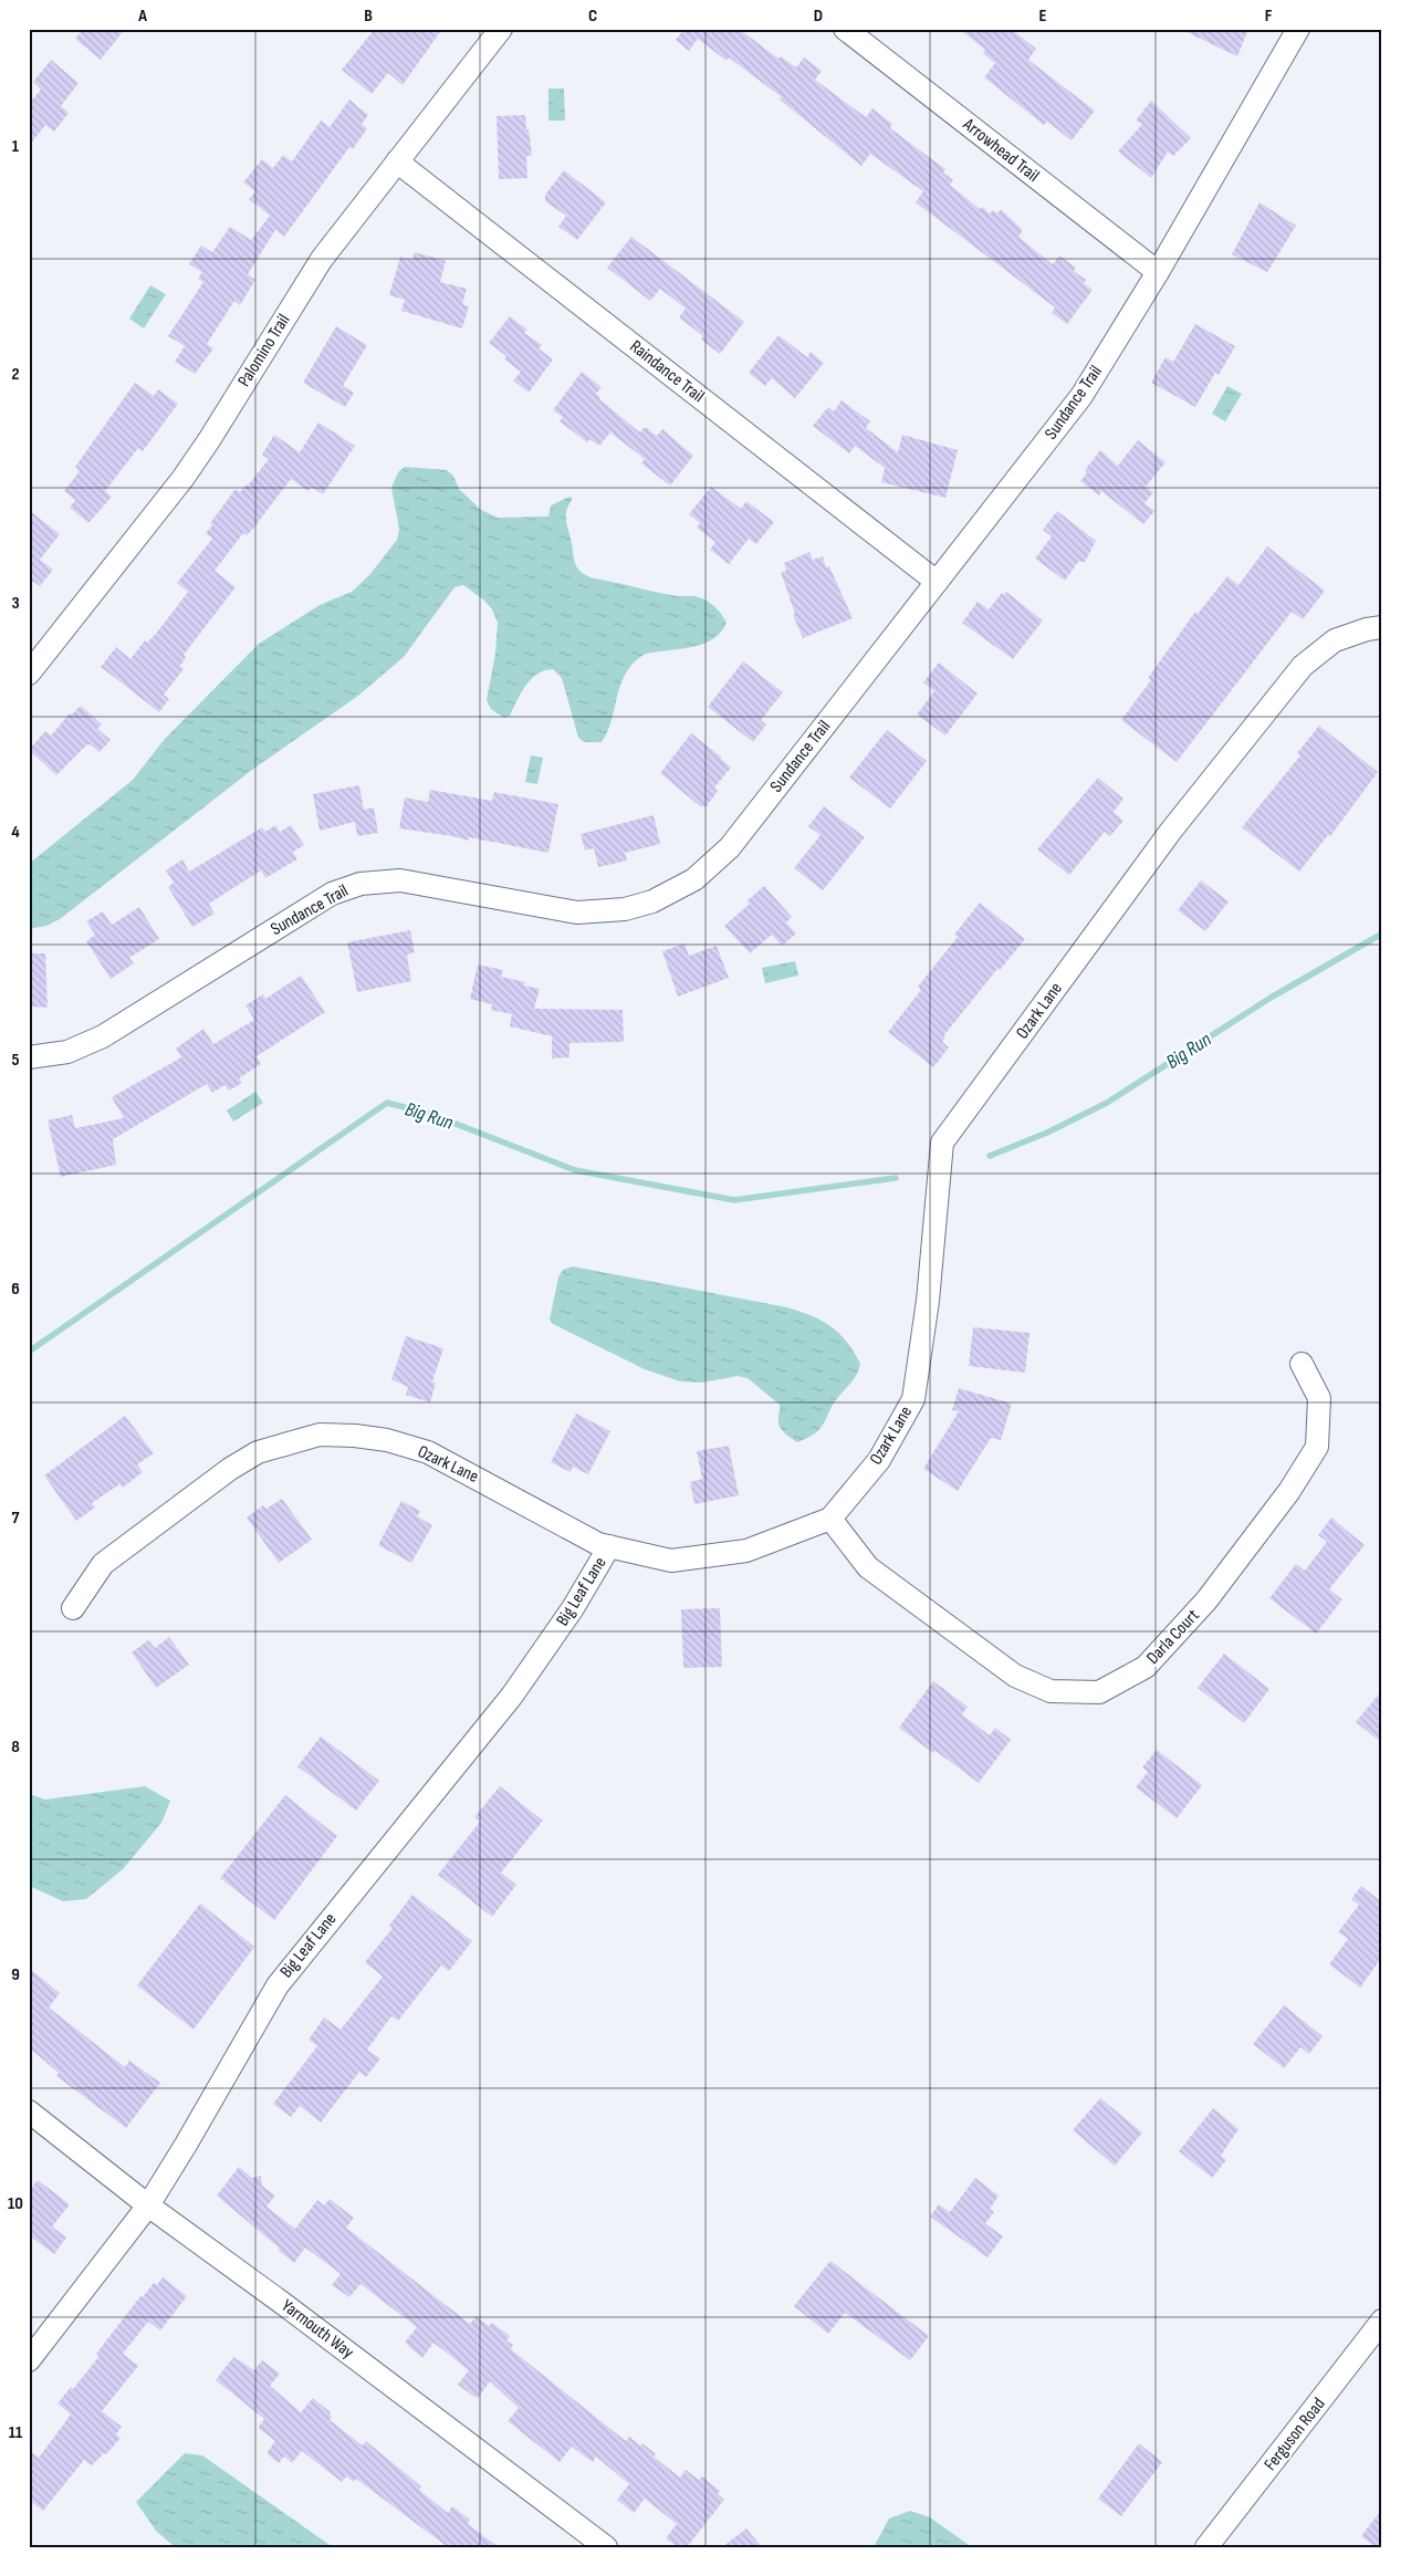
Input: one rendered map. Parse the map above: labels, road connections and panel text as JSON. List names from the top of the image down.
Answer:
{
  "streets": {
    "street": [
      "Arrowhead Trail",
      "Palomino Trail",
      "Raindance Trail",
      "Sundance Trail",
      "Ozark Lane",
      "Big Leaf Lane",
      "Darla Court",
      "Yarmouth Way",
      "Ferguson Road"
    ]
  },
  "crossings": [
    ["Arrowhead Trail", "Sundance Trail"],
    ["Palomino Trail", "Raindance Trail"],
    ["Raindance Trail", "Sundance Trail"],
    ["Ozark Lane", "Big Leaf Lane"],
    ["Ozark Lane", "Darla Court"],
    ["Big Leaf Lane", "Yarmouth Way"]
  ],
  "water": ["Big Run"],
  "grid": {
    "columns": [
      "A",
      "B",
      "C",
      "D",
      "E",
      "F"
    ],
    "rows": [
      "1",
      "2",
      "3",
      "4",
      "5",
      "6",
      "7",
      "8",
      "9",
      "10",
      "11"
    ]
  }
}
